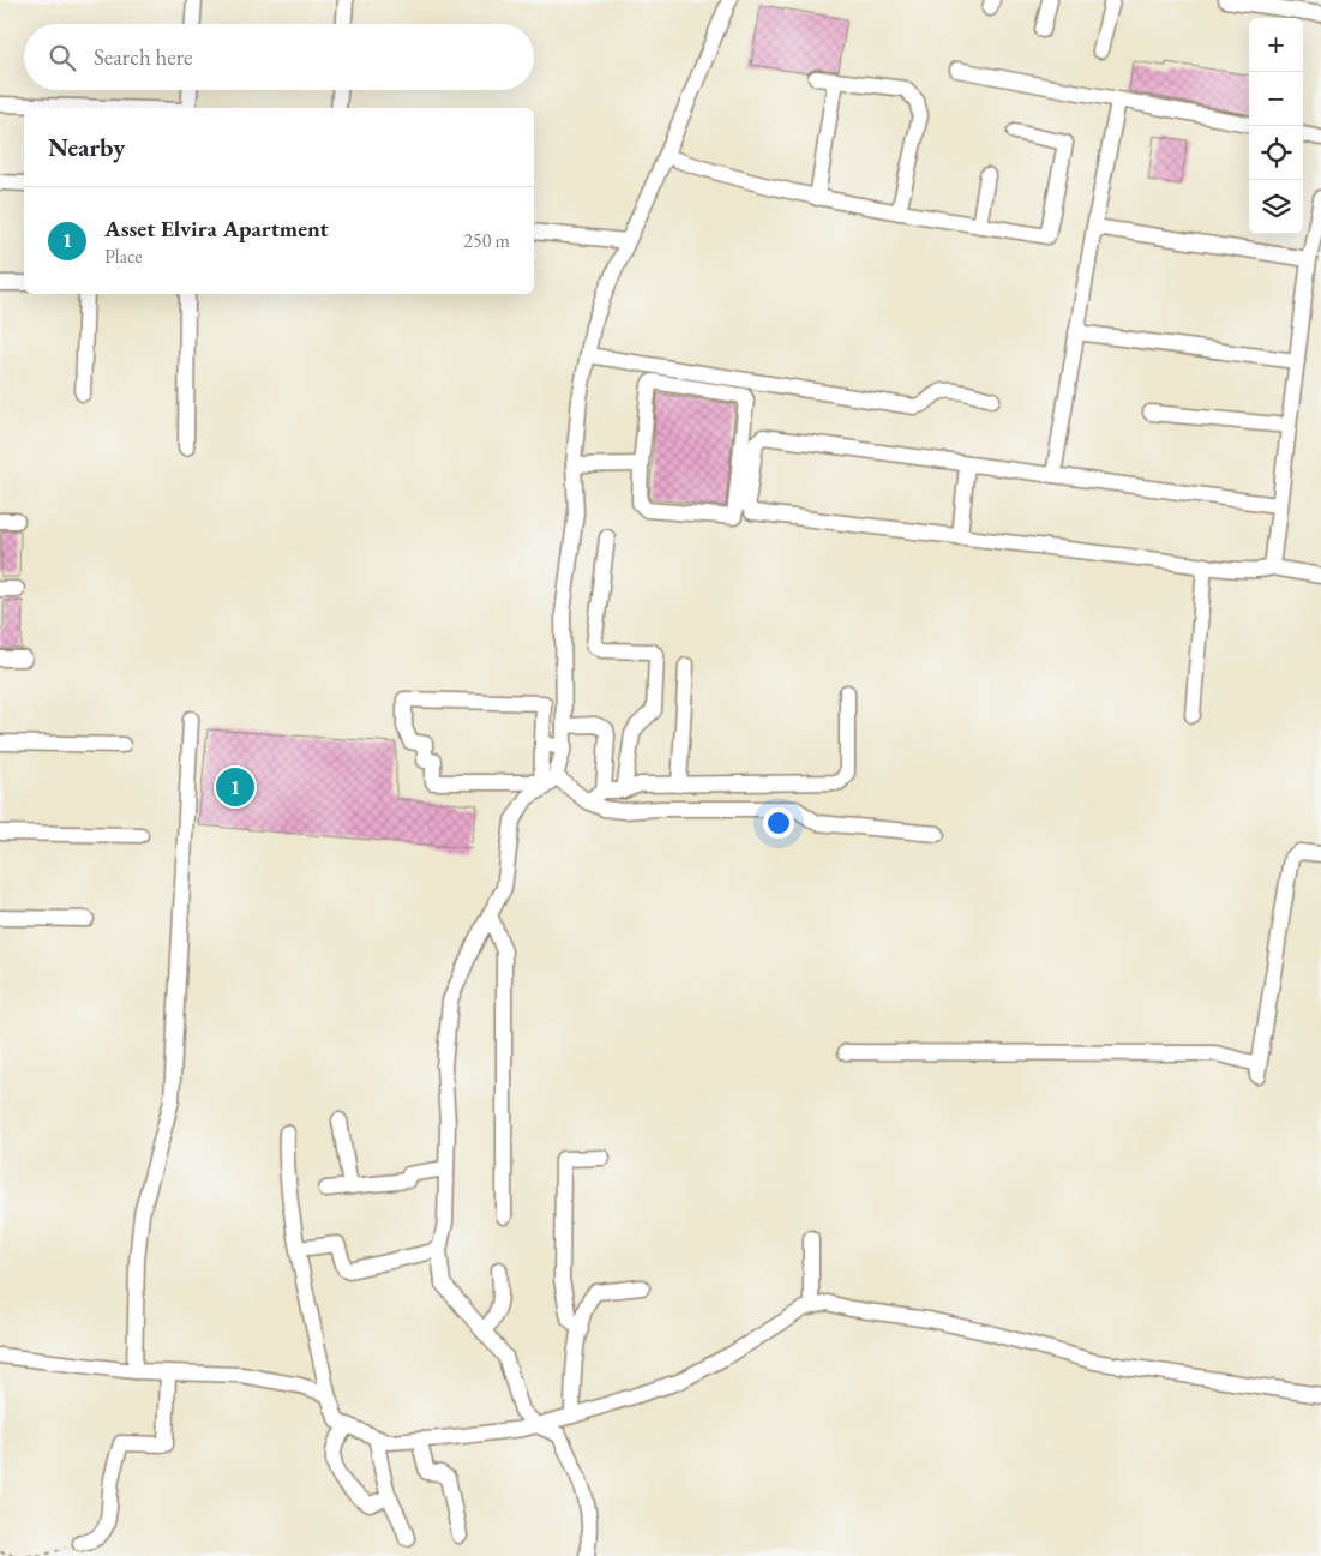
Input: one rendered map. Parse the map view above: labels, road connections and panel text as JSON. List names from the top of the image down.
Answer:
{
  "page": {
    "map_buttons": ["+", "−"],
    "search": "Search here",
    "heading": "Nearby",
    "list": [
      {
        "mark": "1",
        "name": "Asset Elvira Apartment",
        "note": "Place",
        "value": "250 m"
      }
    ],
    "pins": "1"
  }
}
